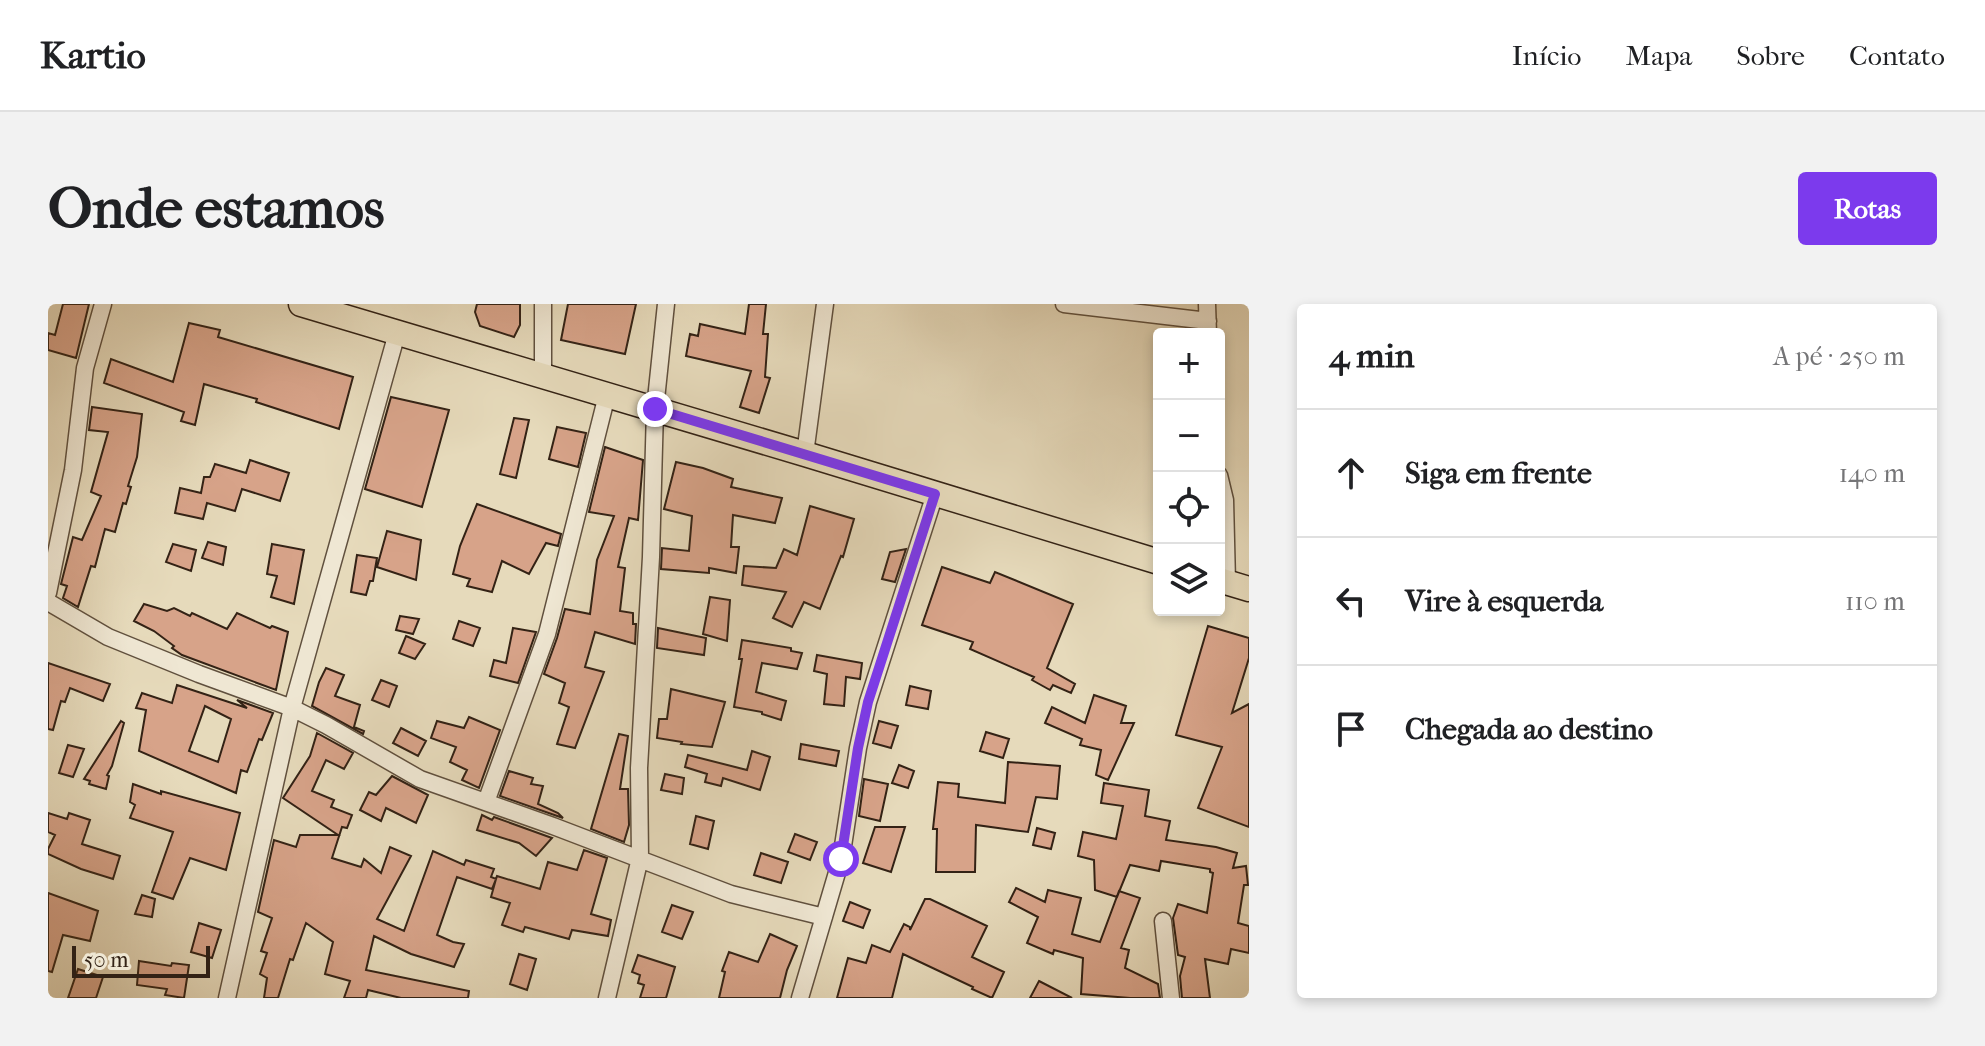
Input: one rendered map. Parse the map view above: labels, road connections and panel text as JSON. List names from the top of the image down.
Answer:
{
  "scale_bar": "50 m",
  "page": {
    "header": "Kartio",
    "nav": [
      "Início",
      "Mapa",
      "Sobre",
      "Contato"
    ],
    "buttons": "Rotas",
    "title": "Onde estamos",
    "heading": ["4 min", "A pé · 250 m"],
    "map_buttons": ["+", "−"],
    "list": [
      ["Siga em frente", "140 m"],
      ["Vire à esquerda", "110 m"],
      "Chegada ao destino"
    ],
    "scale": "50 m"
  }
}
